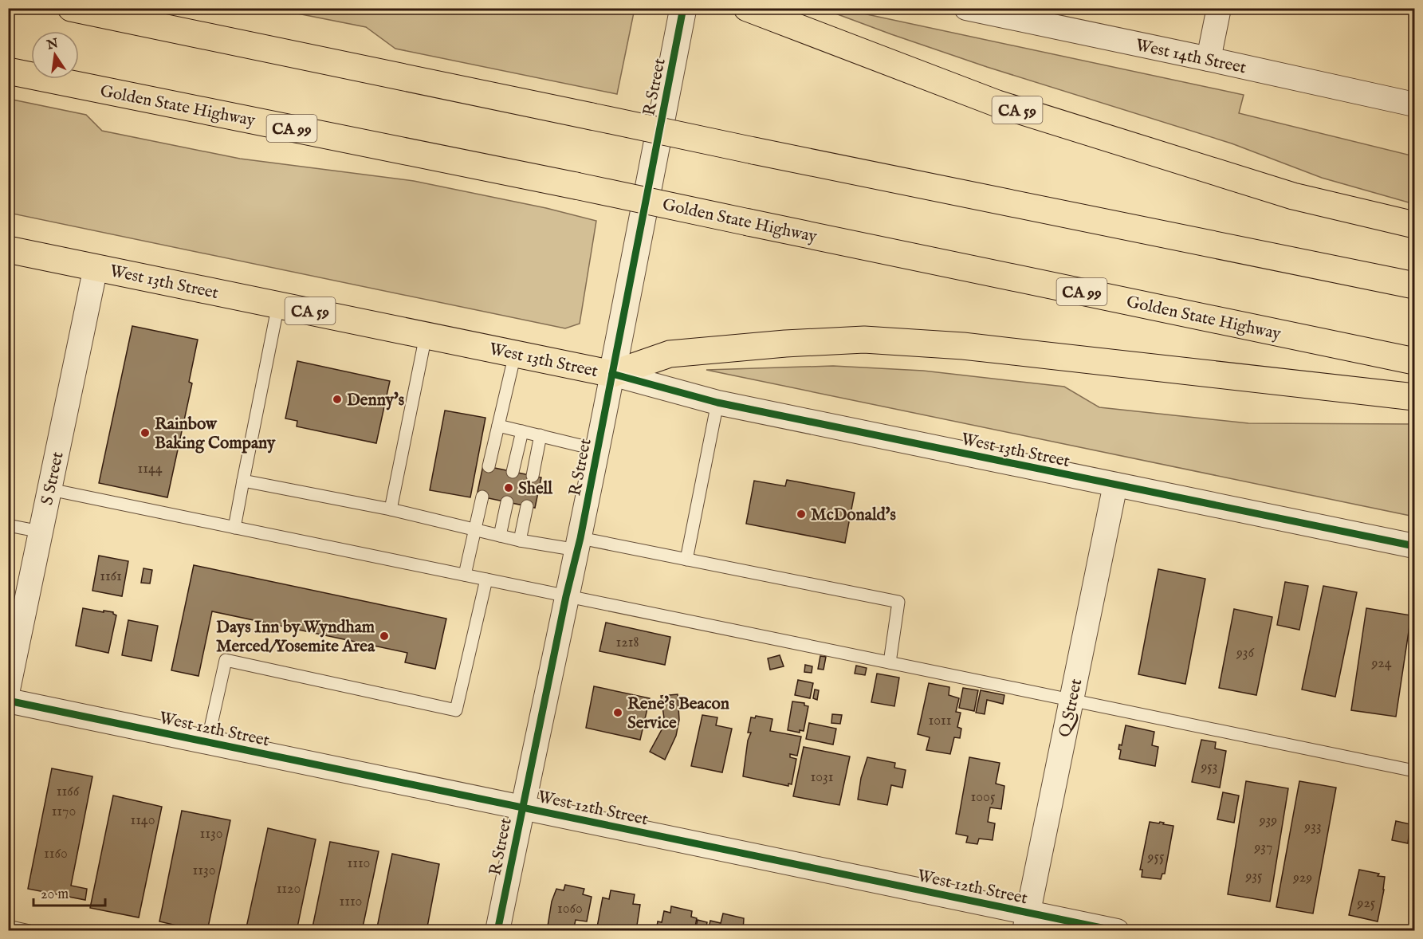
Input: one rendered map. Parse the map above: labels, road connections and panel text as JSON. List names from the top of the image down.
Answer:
{
  "streets": {
    "main road": [
      "Golden State Highway",
      "CA 59",
      "CA 99",
      "West 13th Street"
    ],
    "street": [
      "West 14th Street",
      "R Street",
      "S Street",
      "Q Street",
      "West 12th Street"
    ]
  },
  "crossings": [
    ["R Street", "West 13th Street"],
    ["R Street", "West 12th Street"],
    ["West 13th Street", "S Street"],
    ["West 13th Street", "Q Street"],
    ["Q Street", "West 12th Street"]
  ],
  "places": [
    "Denny's",
    "Rainbow Baking Company",
    "Shell",
    "McDonald's",
    "Days Inn by Wyndham Merced/Yosemite Area",
    "Rene's Beacon Service"
  ],
  "house_numbers": [
    "1144",
    "1161",
    "1218",
    "936",
    "924",
    "1011",
    "953",
    "1031",
    "1166",
    "1005",
    "1170",
    "1140",
    "939",
    "933",
    "1130",
    "937",
    "1160",
    "955",
    "1110",
    "1130",
    "935",
    "929",
    "1120",
    "1110",
    "925",
    "1060"
  ],
  "scale_bar": "20 m",
  "north": "top"
}
